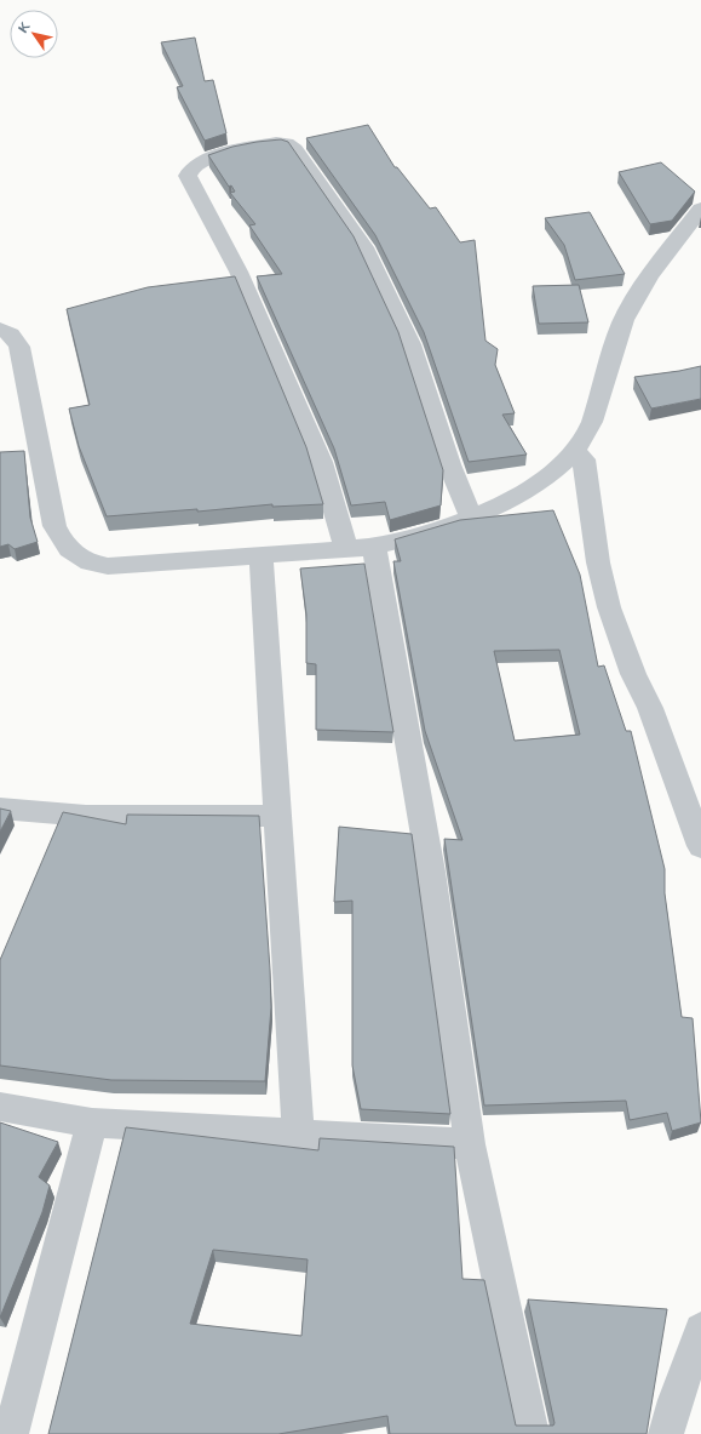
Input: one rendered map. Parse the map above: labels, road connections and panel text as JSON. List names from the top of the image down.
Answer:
{
  "north": "top left"
}
